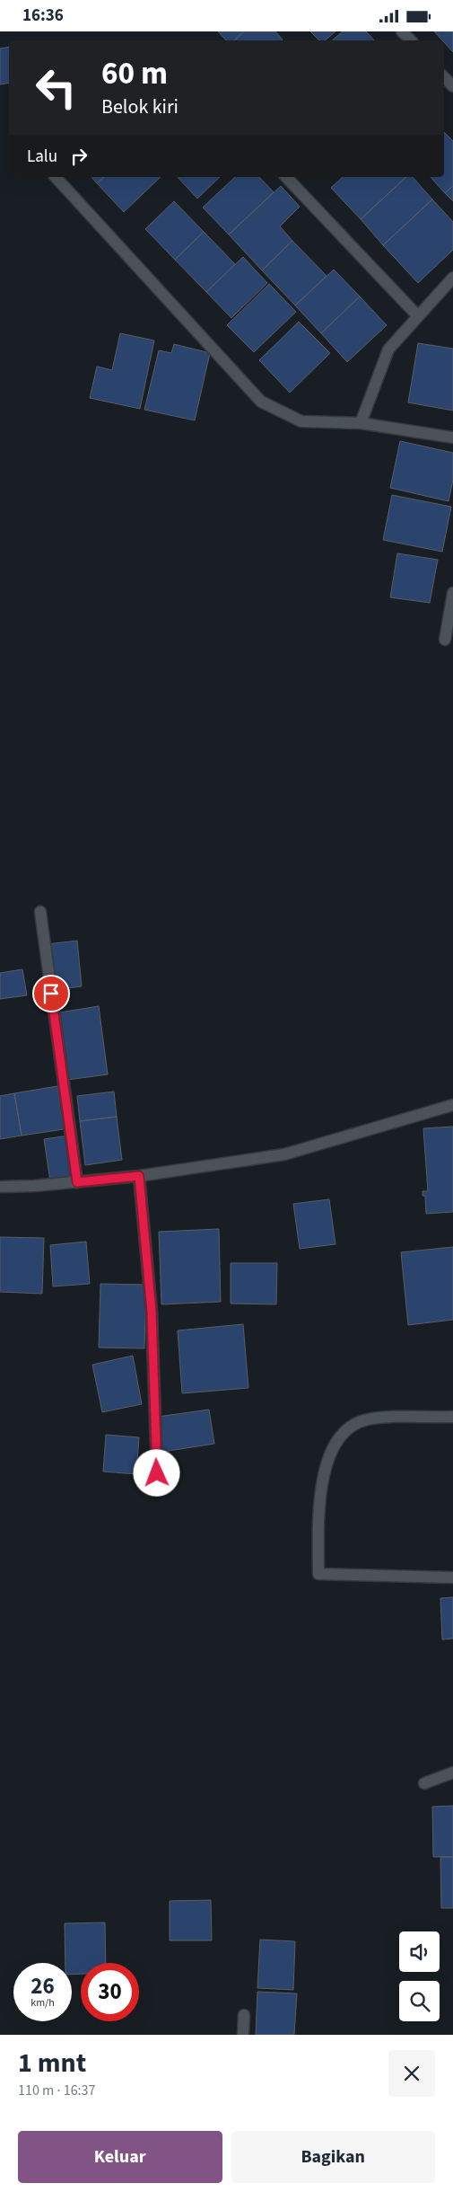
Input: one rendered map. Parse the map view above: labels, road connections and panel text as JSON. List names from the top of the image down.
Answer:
{
  "page": {
    "status": "16:36",
    "turn": ["60 m", "Belok kiri"],
    "then": "Lalu",
    "speed": "26 km/h",
    "limit": "30",
    "heading": ["1 mnt", "110 m · 16:37"],
    "buttons": ["Keluar", "Bagikan"]
  }
}
